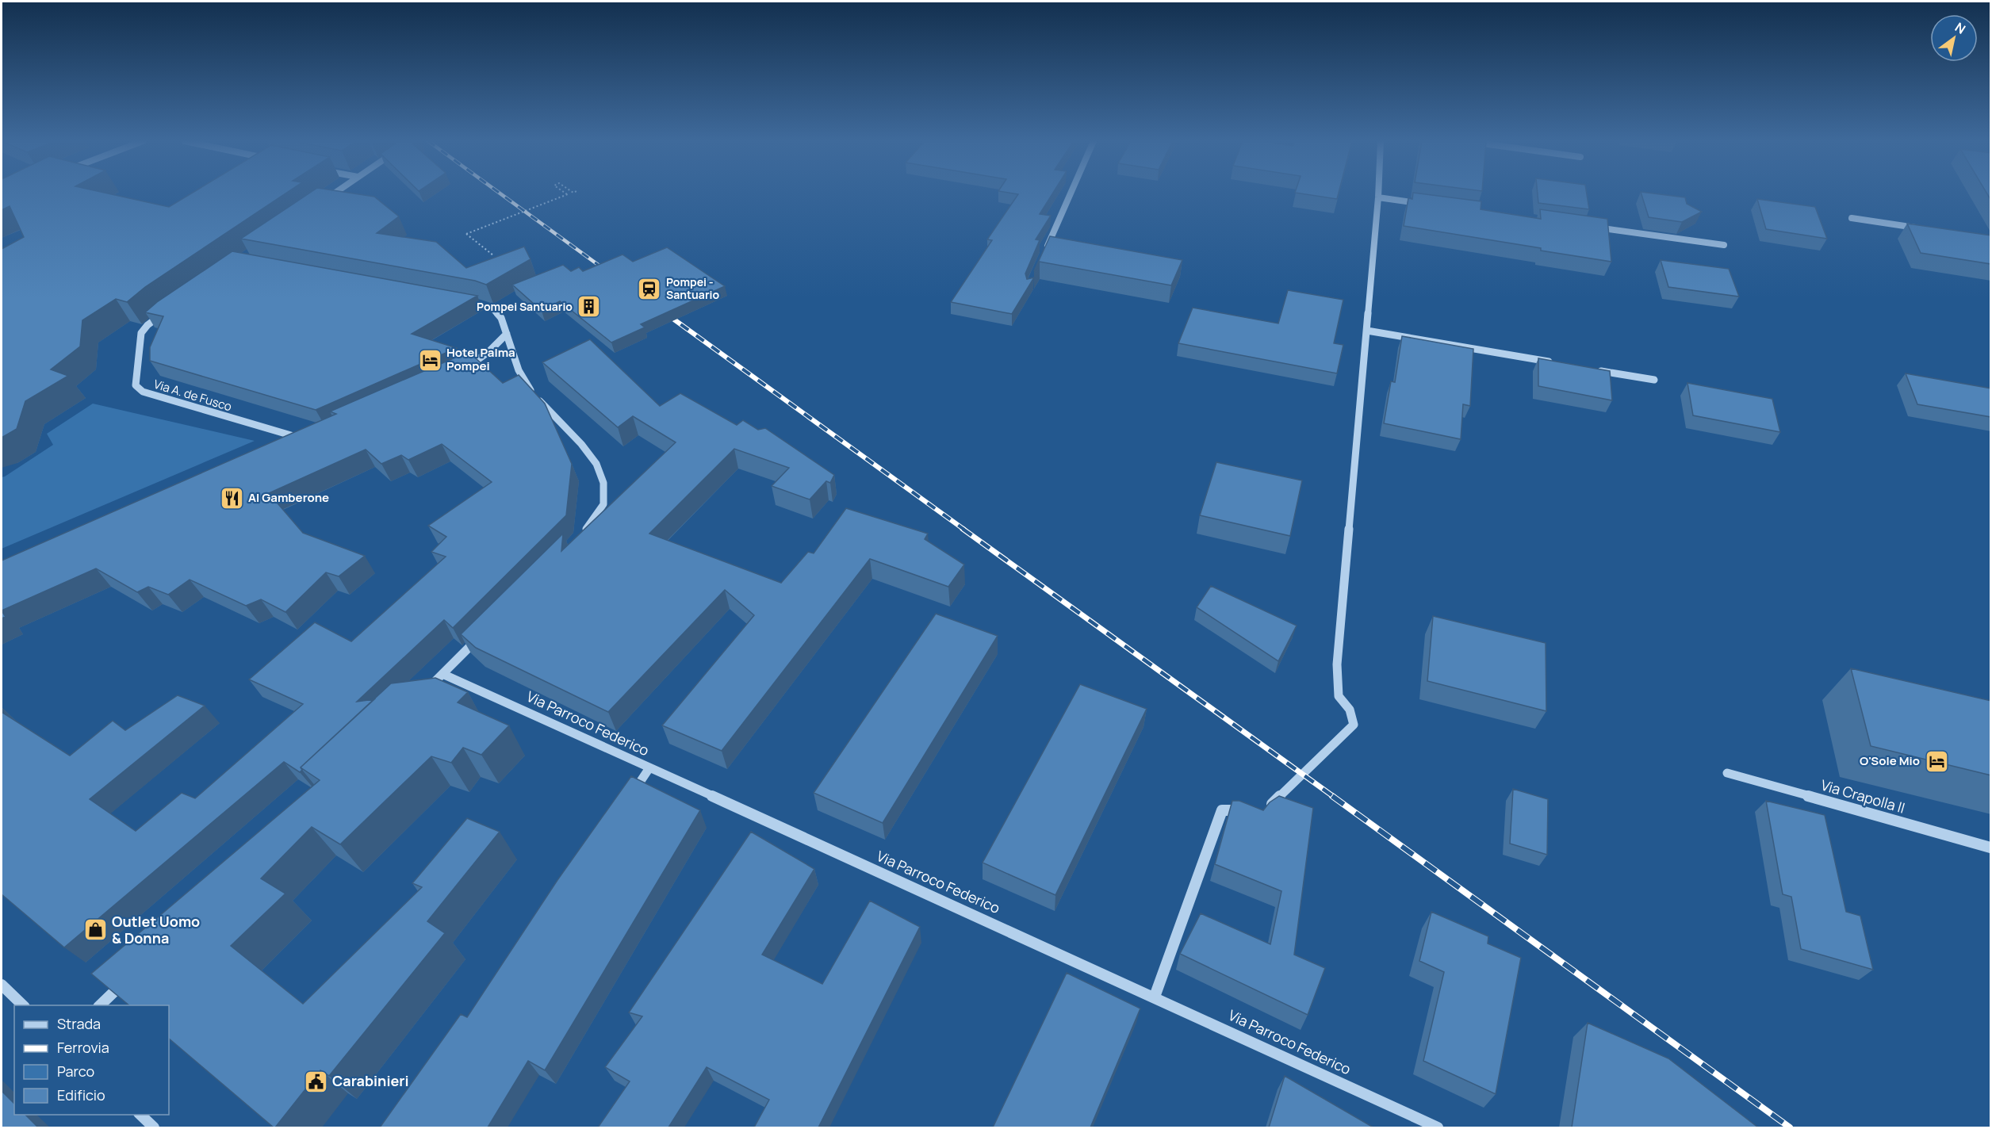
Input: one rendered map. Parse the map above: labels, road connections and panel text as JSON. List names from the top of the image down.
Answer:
{
  "streets": {
    "street": ["Via A. de Fusco", "Via Parroco Federico", "Via Crapolla II"]
  },
  "places": {
    "station": ["Pompei - Santuario"],
    "building": ["Pompei Santuario"],
    "hotel": ["Hotel Palma Pompei", "O'Sole Mio"],
    "restaurant": ["Al Gamberone"],
    "shop": ["Outlet Uomo & Donna"],
    "public building": ["Carabinieri"]
  },
  "legend": [
    "Strada",
    "Ferrovia",
    "Parco",
    "Edificio"
  ],
  "north": "top right"
}
